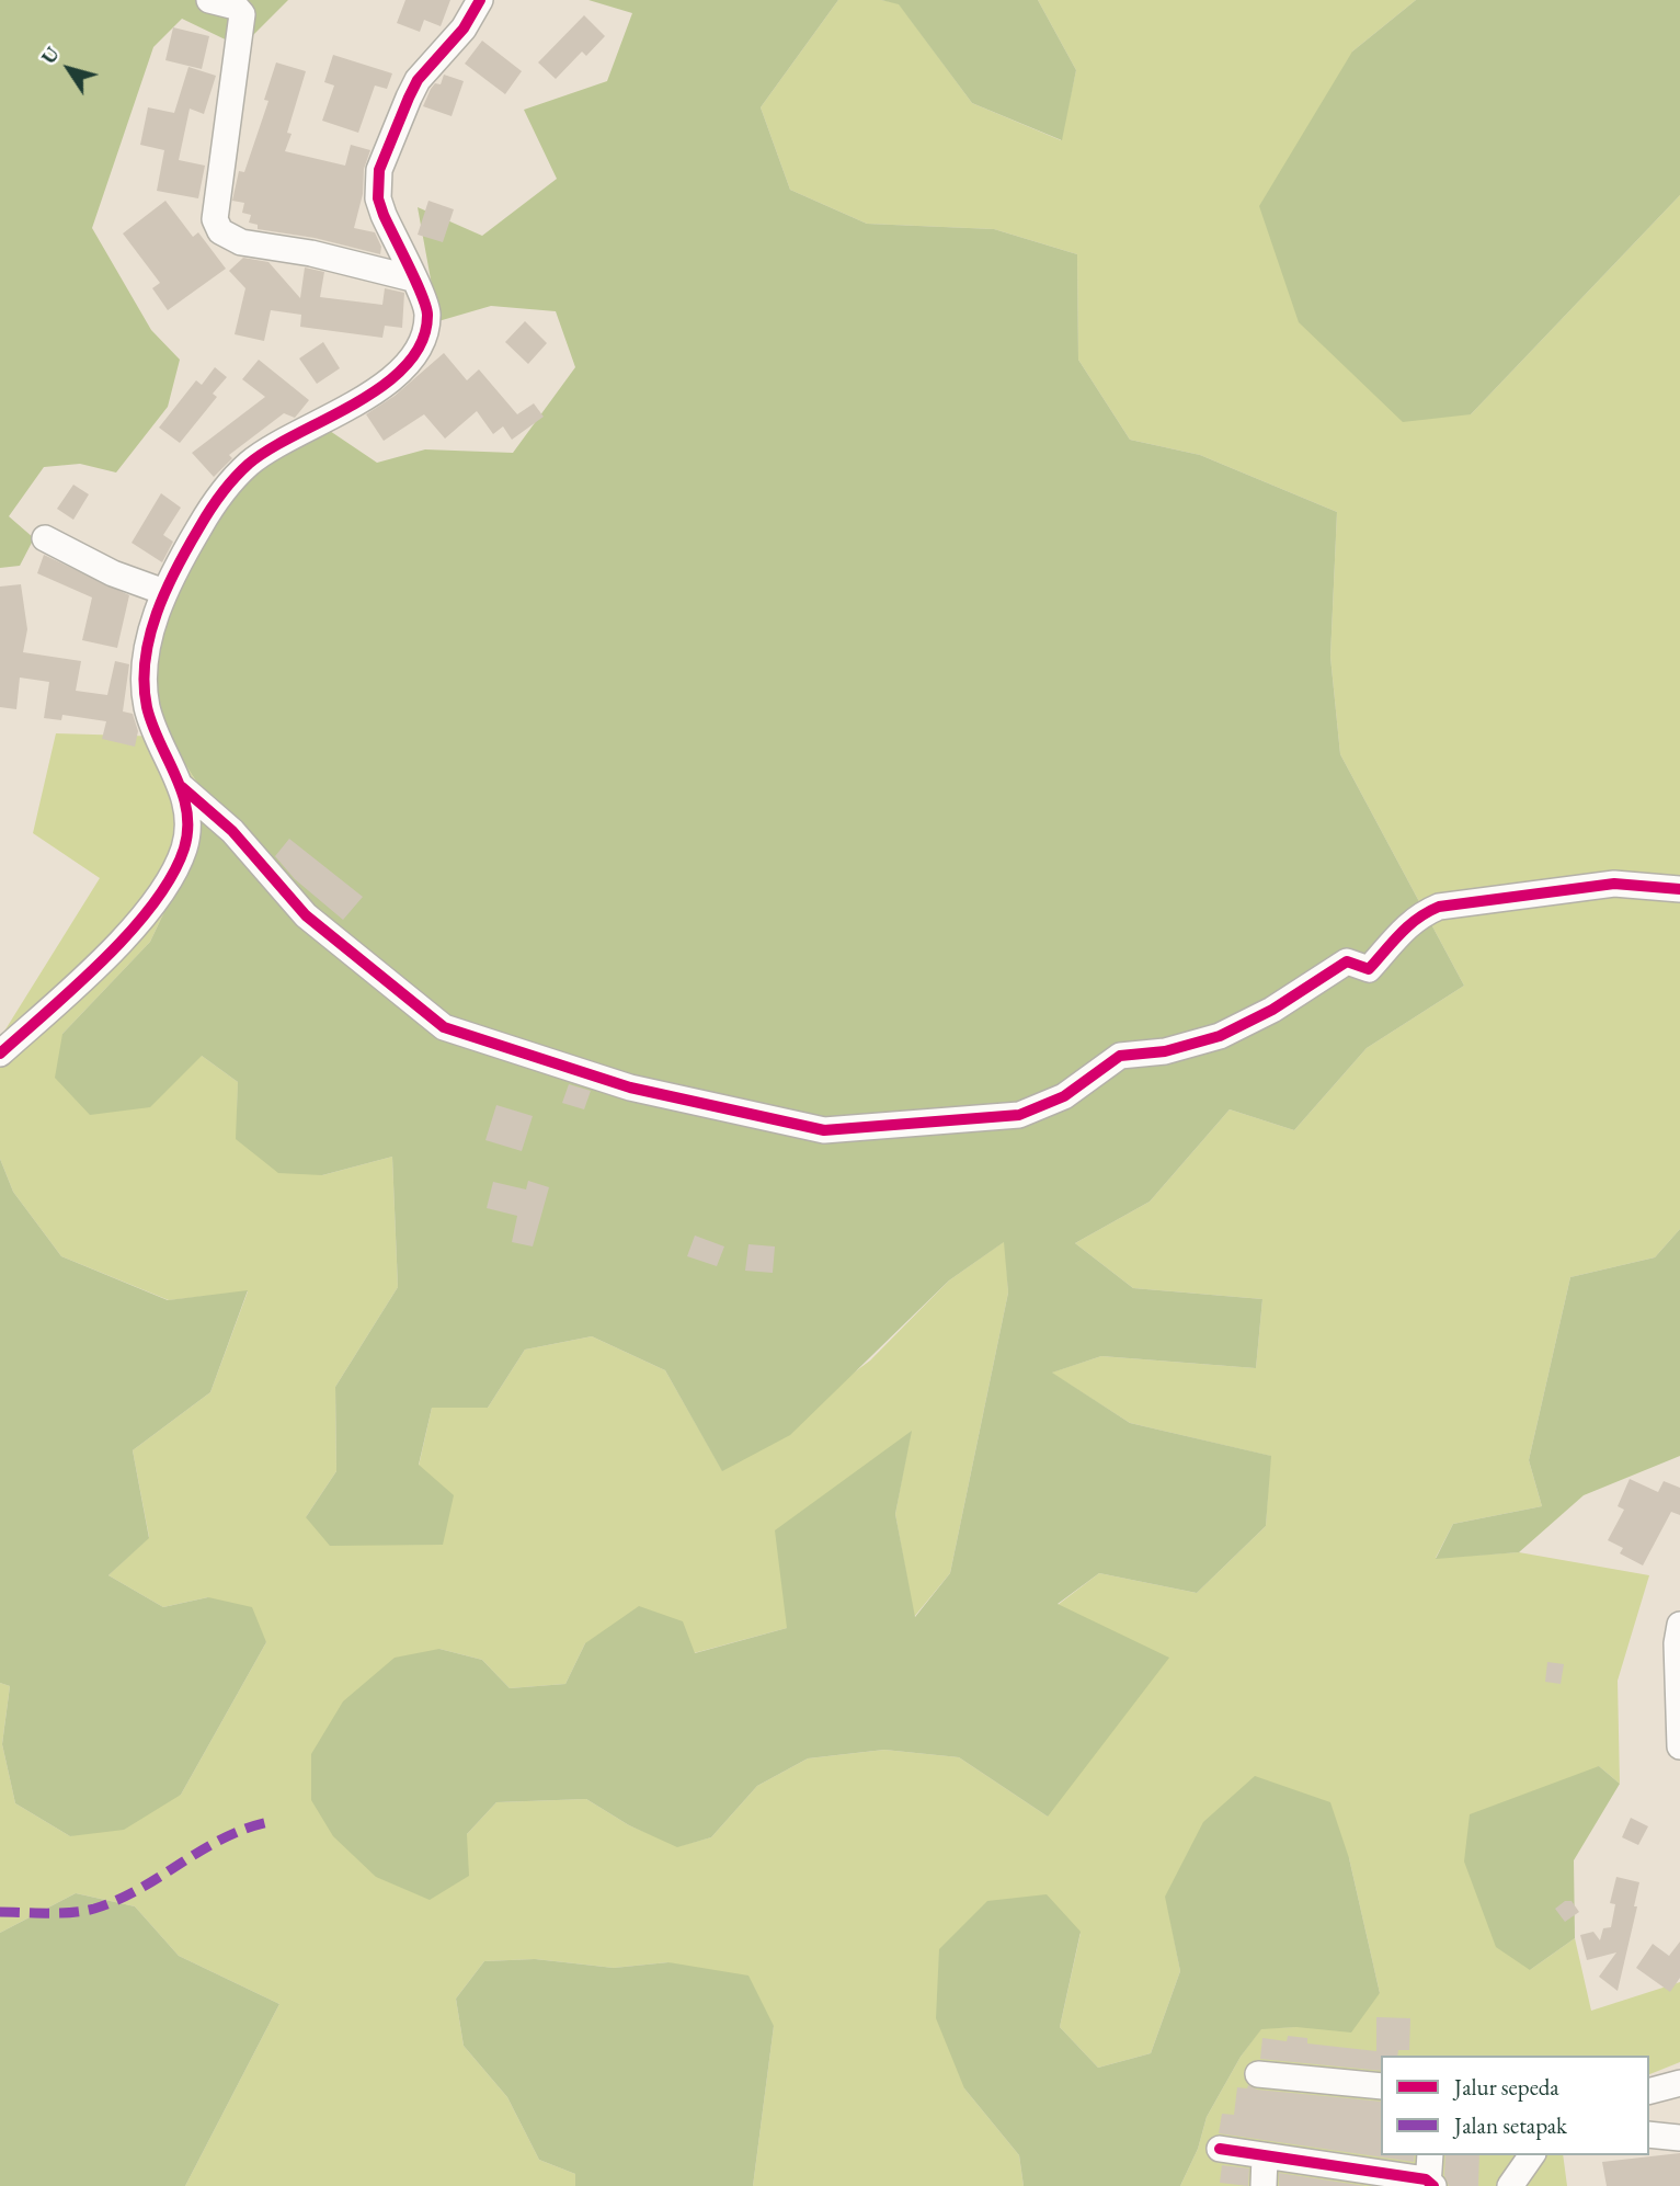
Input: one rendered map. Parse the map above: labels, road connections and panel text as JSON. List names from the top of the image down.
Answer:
{
  "legend": ["Jalur sepeda", "Jalan setapak"],
  "north": "top left"
}
